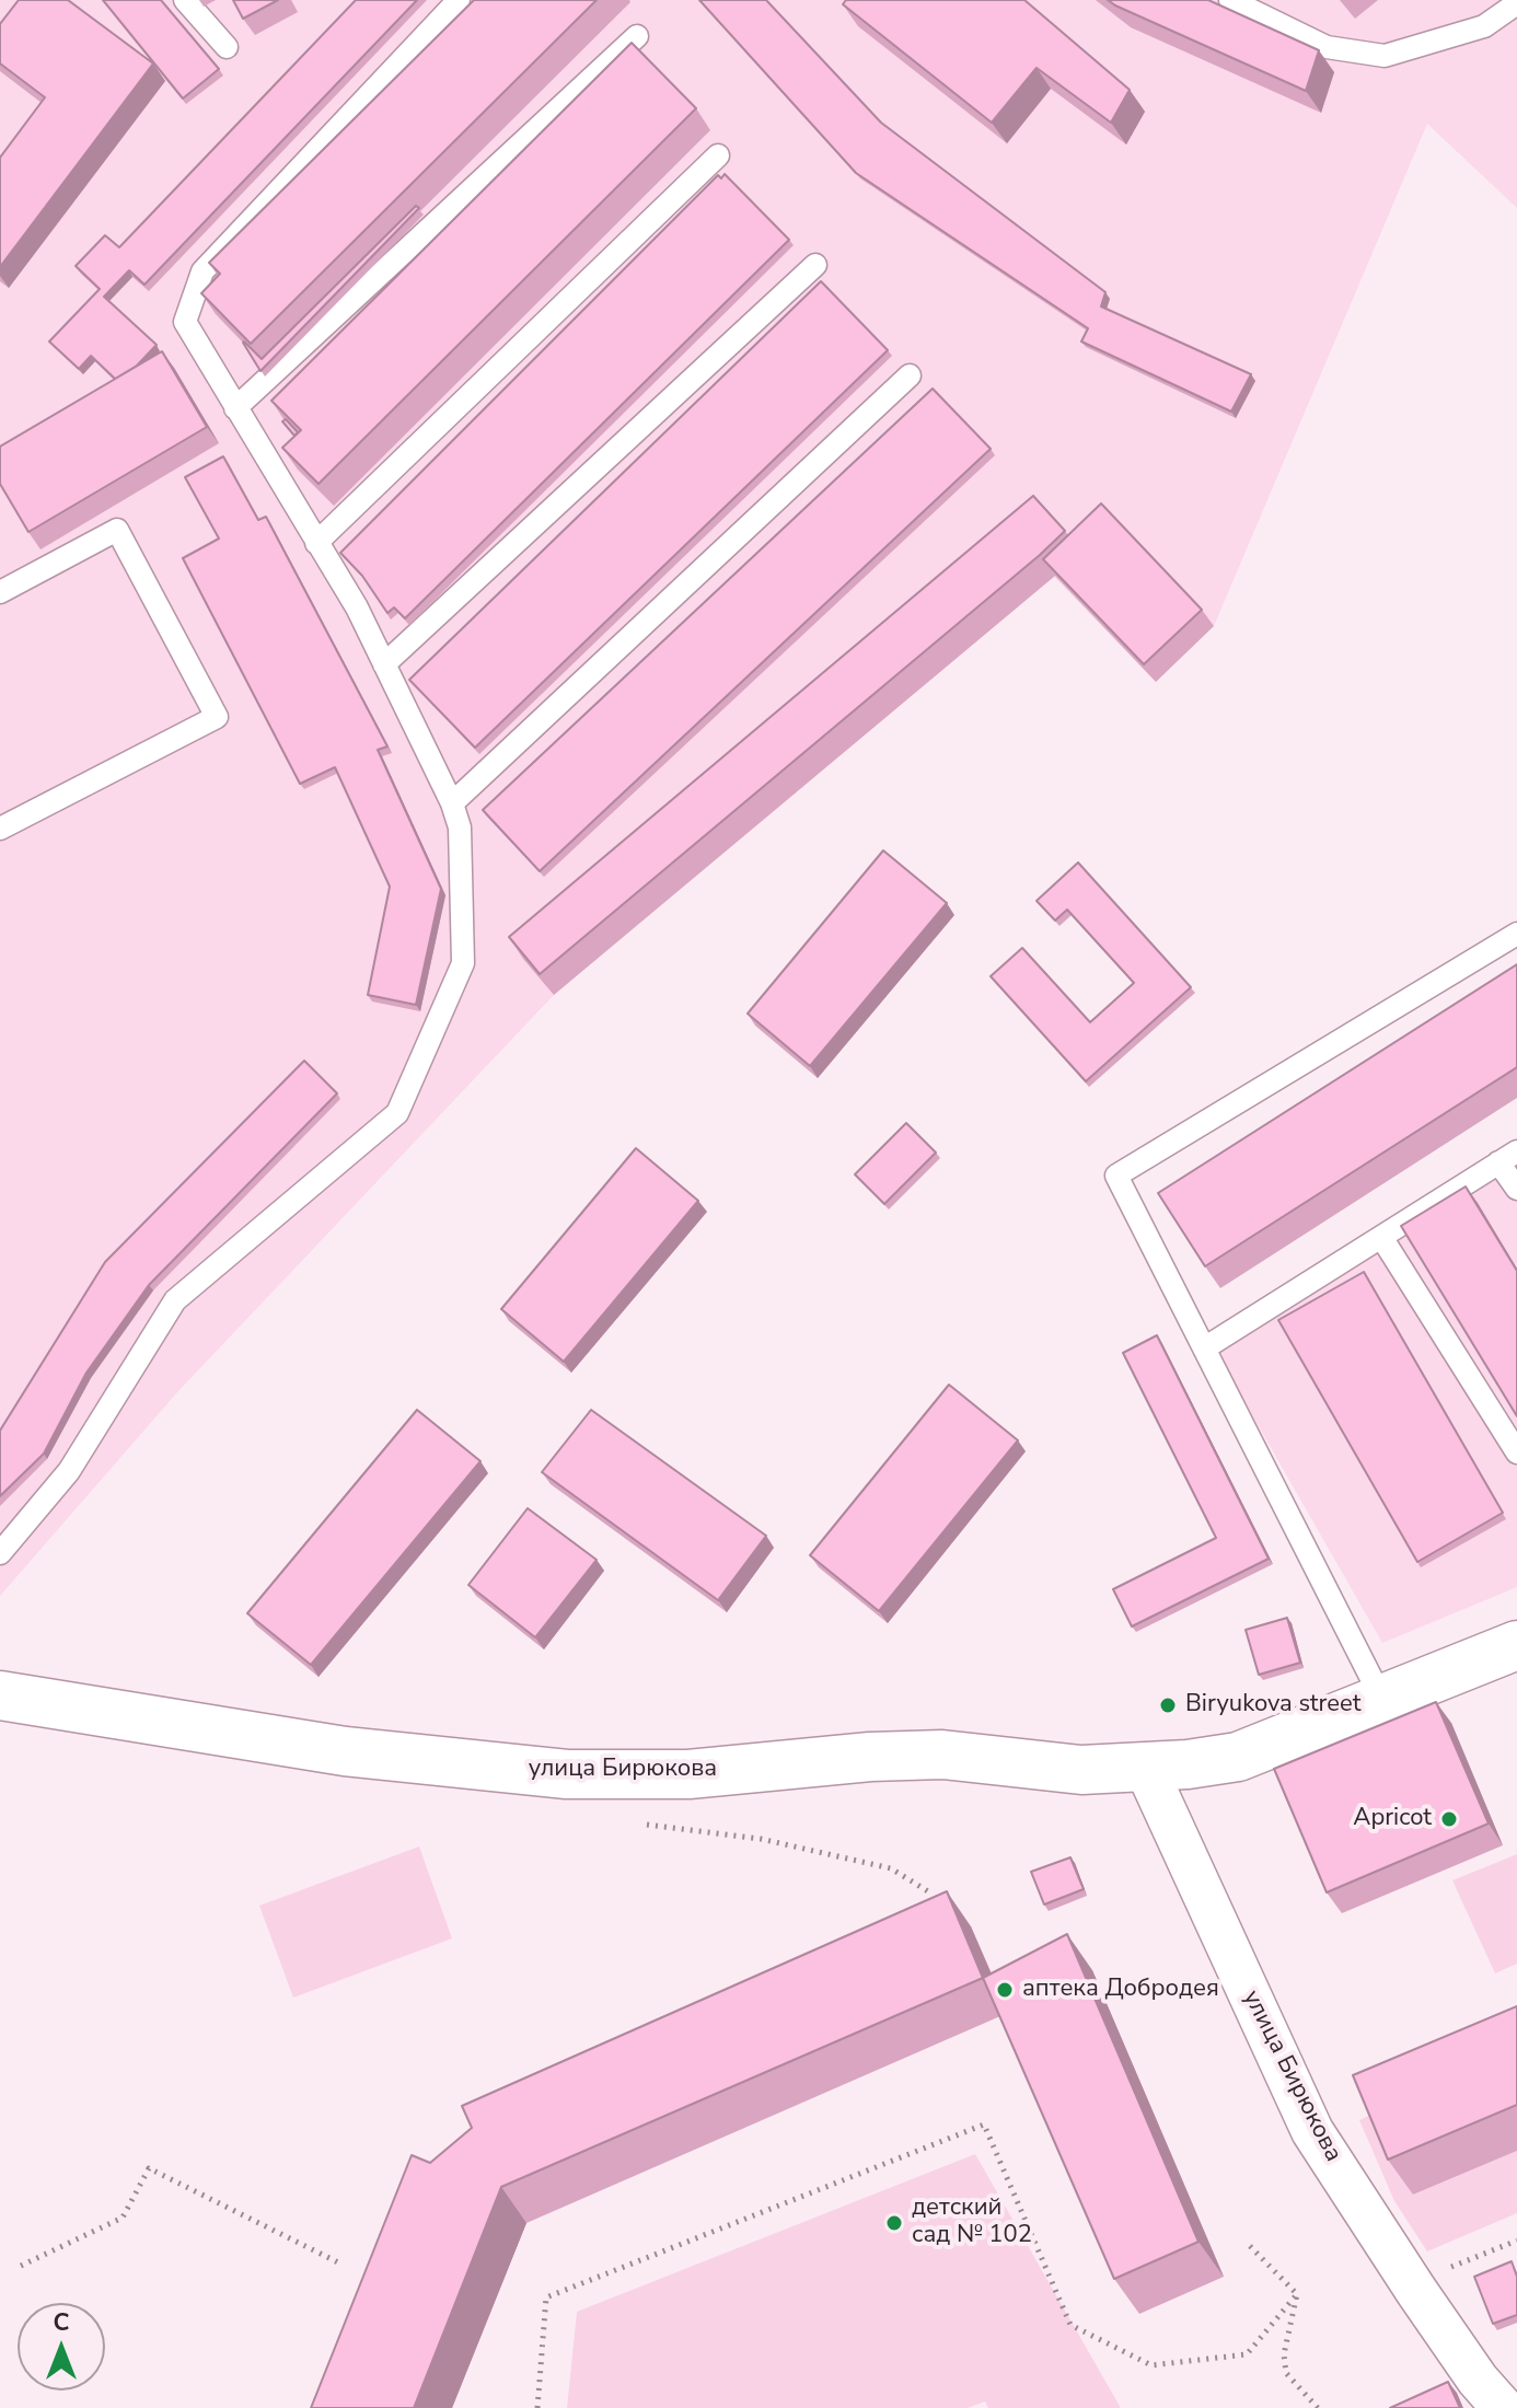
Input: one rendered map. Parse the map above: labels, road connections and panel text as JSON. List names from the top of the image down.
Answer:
{
  "streets": {
    "street": ["улица Бирюкова"]
  },
  "places": [
    "Biryukova street",
    "Apricot",
    "аптека Добродея",
    "детский сад № 102"
  ],
  "north": "top"
}
